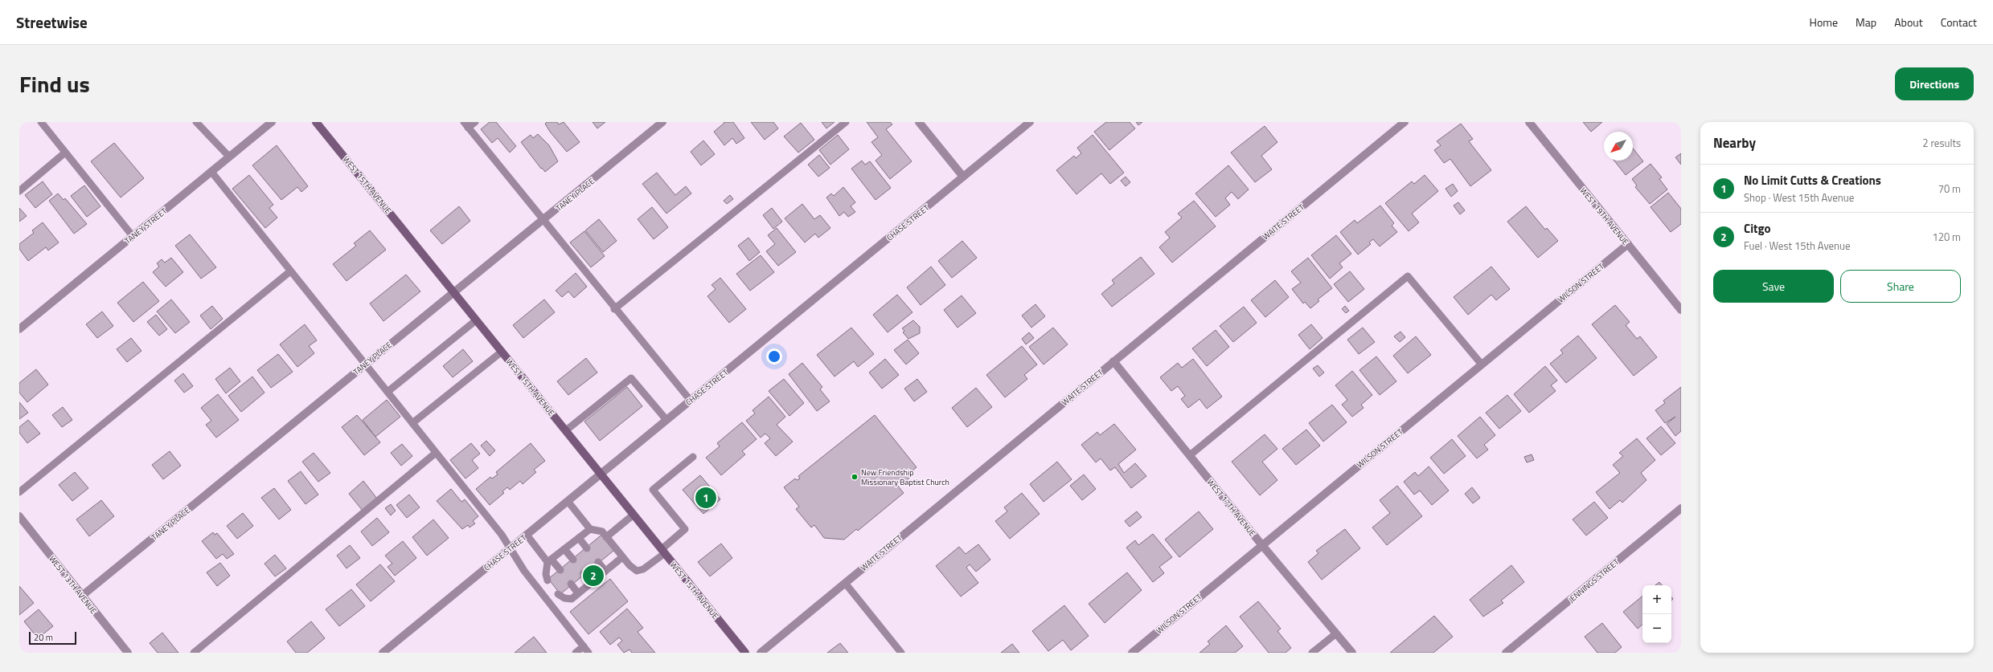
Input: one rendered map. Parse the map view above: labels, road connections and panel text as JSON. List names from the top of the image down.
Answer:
{
  "streets": {
    "main road": ["WEST 15TH AVENUE"],
    "street": [
      "TANEY PLACE",
      "WEST 19TH AVENUE",
      "WAITE STREET",
      "CHASE STREET",
      "TANEY STREET",
      "WILSON STREET",
      "WEST 17TH AVENUE",
      "JENNINGS STREET",
      "WEST 13TH AVENUE"
    ]
  },
  "crossings": [
    ["WEST 15TH AVENUE", "TANEY PLACE"],
    ["WEST 15TH AVENUE", "CHASE STREET"],
    ["TANEY PLACE", "WEST 13TH AVENUE"],
    ["WEST 19TH AVENUE", "WILSON STREET"],
    ["WAITE STREET", "WEST 17TH AVENUE"],
    ["WILSON STREET", "WEST 17TH AVENUE"]
  ],
  "places": ["New Friendship Missionary Baptist Church"],
  "scale_bar": "20 m",
  "north": "bottom left",
  "page": {
    "header": "Streetwise",
    "nav": [
      "Home",
      "Map",
      "About",
      "Contact"
    ],
    "title": "Find us",
    "buttons": [
      "Directions",
      ["Save", "Share"]
    ],
    "heading": ["Nearby", "2 results"],
    "list": [
      {
        "mark": "1",
        "name": "No Limit Cutts & Creations",
        "note": "Shop · West 15th Avenue",
        "value": "70 m"
      },
      {
        "mark": "2",
        "name": "Citgo",
        "note": "Fuel · West 15th Avenue",
        "value": "120 m"
      }
    ],
    "pins": ["1", "2"],
    "map_buttons": ["+", "−"],
    "scale": "20 m"
  }
}
